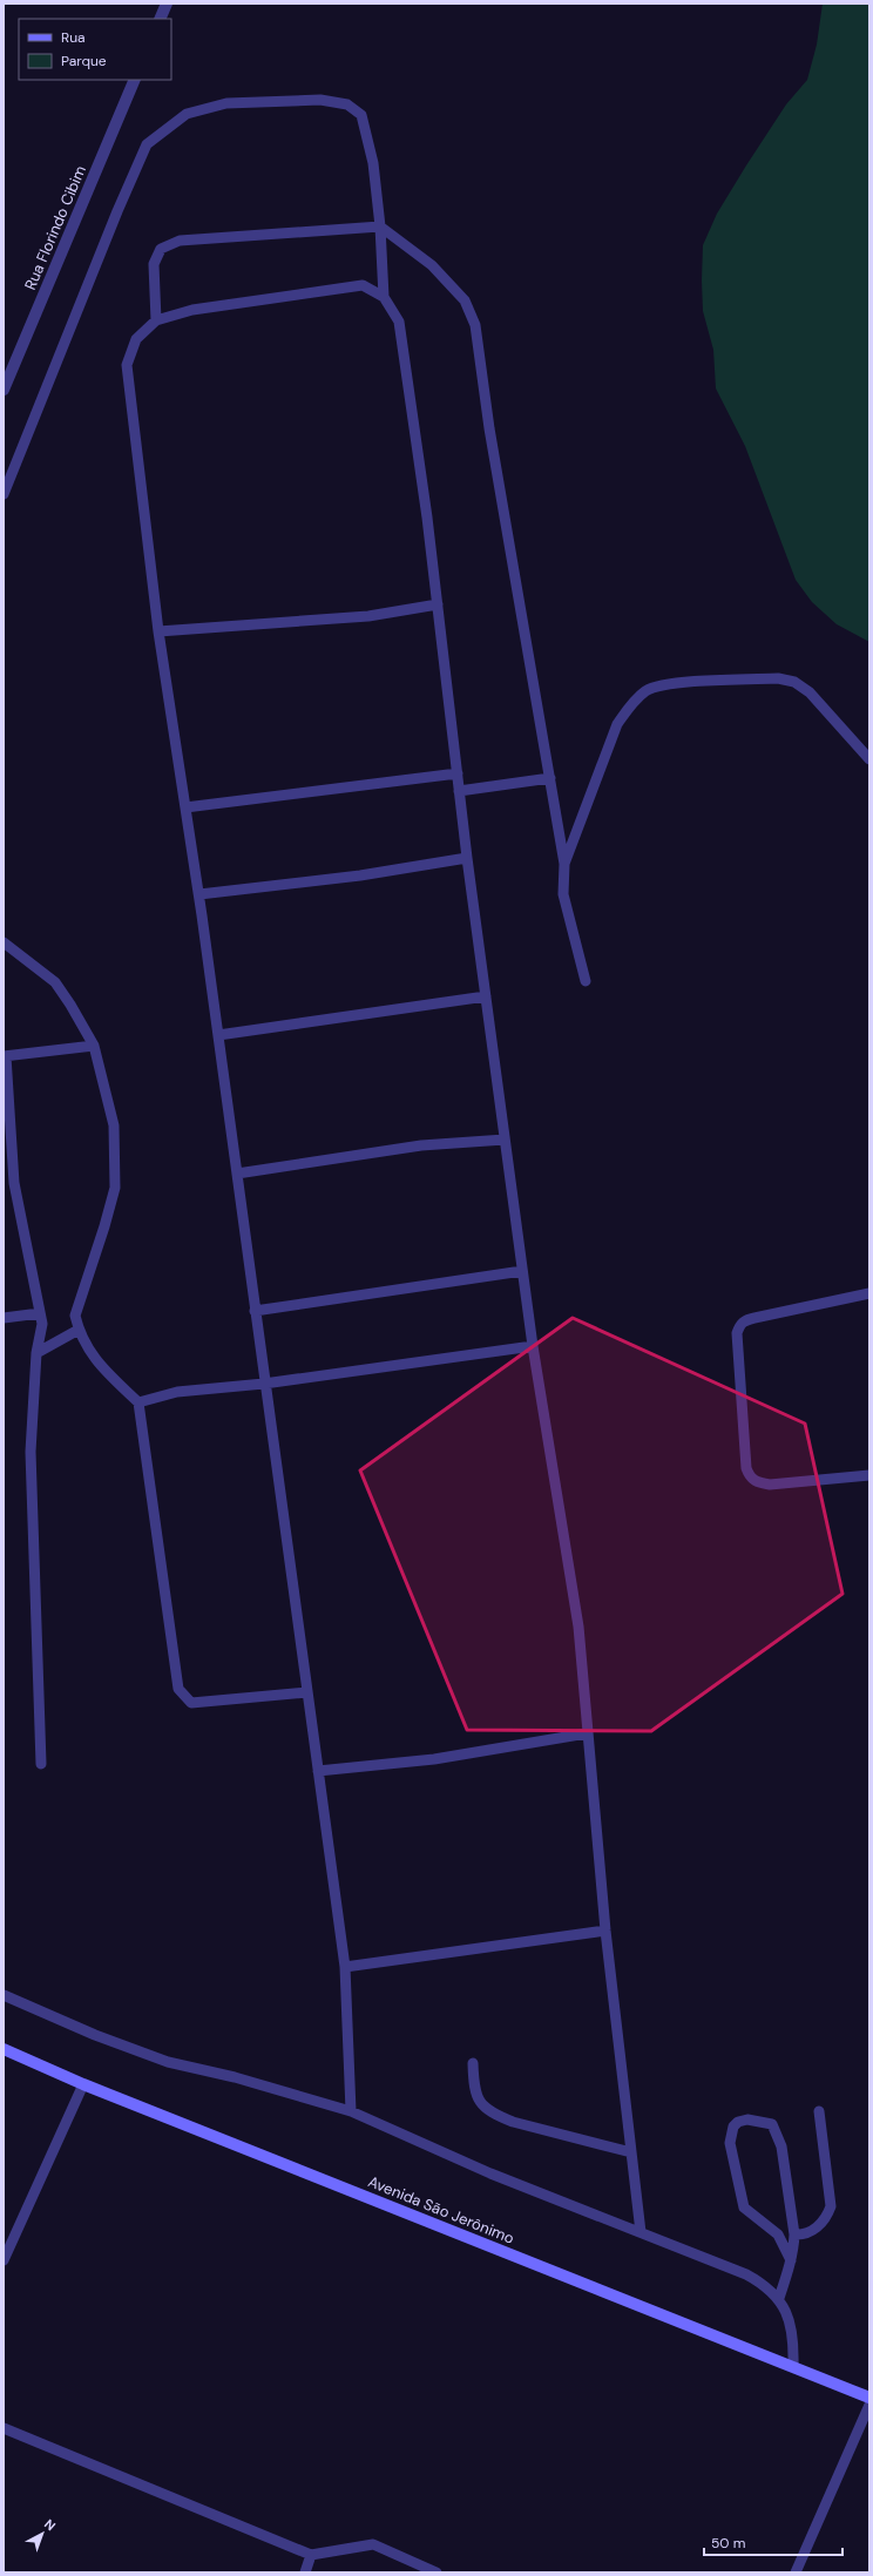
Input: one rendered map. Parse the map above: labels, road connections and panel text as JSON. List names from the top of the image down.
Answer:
{
  "streets": {
    "street": ["Rua Florindo Cibim", "Avenida São Jerônimo"]
  },
  "legend": ["Rua", "Parque"],
  "scale_bar": "50 m",
  "north": "top right"
}
